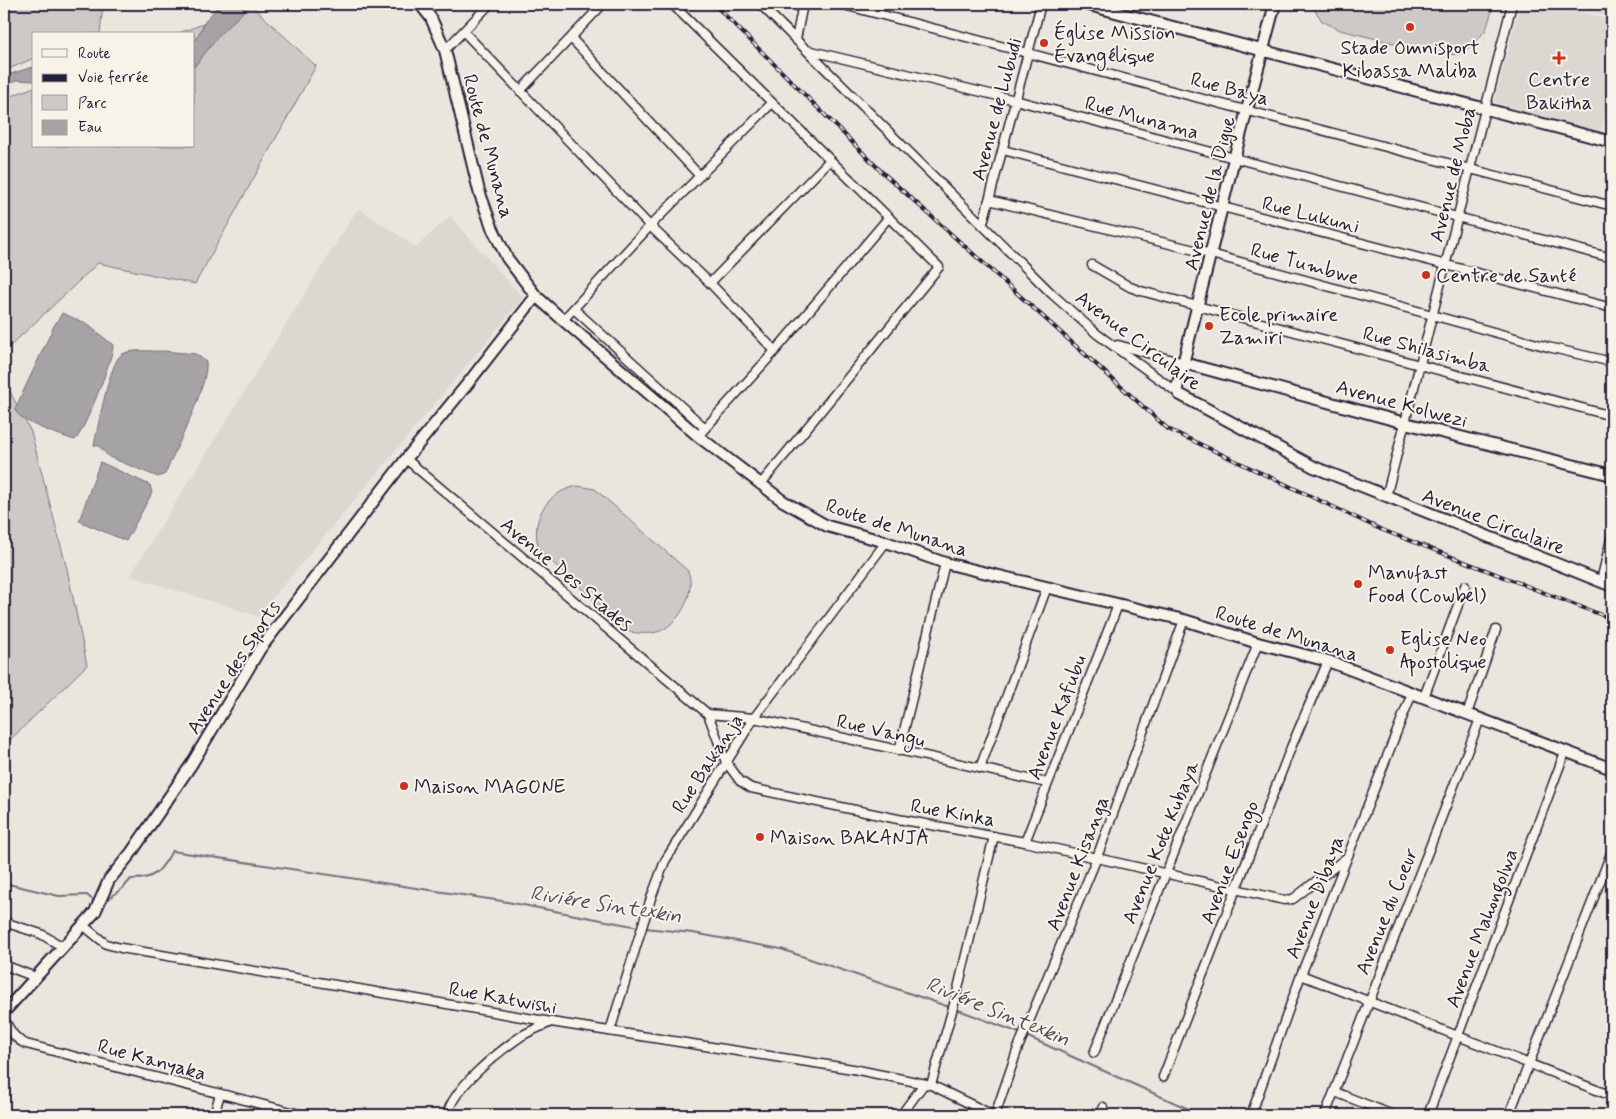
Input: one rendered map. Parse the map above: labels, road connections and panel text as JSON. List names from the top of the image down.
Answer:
{
  "streets": {
    "street": [
      "Rue Baya",
      "Avenue de Lubudi",
      "Rue Munama",
      "Route de Munana",
      "Avenue de Moba",
      "Avenue de la Digue",
      "Rue Lukuni",
      "Rue Tumbwe",
      "Avenue Circulaire",
      "Rue Shilasimba",
      "Avenue Kolwezi",
      "Avenue Des Stades",
      "Avenue des Sports",
      "Avenue Kafubu",
      "Rue Vangu",
      "Rue Bakanja",
      "Rue Kinka",
      "Avenue Kote Kubaya",
      "Avenue Esengo",
      "Avenue Kisanga",
      "Avenue Dibaya",
      "Avenue du Coeur",
      "Avenue Mahongolwa",
      "Rue Katwishi",
      "Rue Kanyaka"
    ]
  },
  "crossings": [
    ["Rue Baya", "Avenue de Lubudi"],
    ["Rue Baya", "Avenue de Moba"],
    ["Rue Baya", "Avenue de la Digue"],
    ["Avenue de Lubudi", "Rue Munama"],
    ["Avenue de Lubudi", "Rue Lukuni"],
    ["Avenue de Lubudi", "Rue Tumbwe"],
    ["Avenue de Lubudi", "Avenue Circulaire"],
    ["Rue Munama", "Avenue de Moba"],
    ["Rue Munama", "Avenue de la Digue"],
    ["Rue Munama", "Avenue Circulaire"],
    ["Route de Munana", "Avenue des Sports"],
    ["Route de Munana", "Avenue Kafubu"],
    ["Route de Munana", "Rue Bakanja"],
    ["Route de Munana", "Avenue Kote Kubaya"],
    ["Route de Munana", "Avenue Esengo"],
    ["Route de Munana", "Avenue Kisanga"],
    ["Route de Munana", "Avenue Dibaya"],
    ["Route de Munana", "Avenue du Coeur"],
    ["Route de Munana", "Avenue Mahongolwa"],
    ["Avenue de Moba", "Rue Lukuni"],
    ["Avenue de Moba", "Rue Tumbwe"],
    ["Avenue de Moba", "Avenue Circulaire"],
    ["Avenue de Moba", "Rue Shilasimba"],
    ["Avenue de Moba", "Avenue Kolwezi"],
    ["Avenue de la Digue", "Rue Lukuni"],
    ["Avenue de la Digue", "Rue Tumbwe"],
    ["Avenue de la Digue", "Avenue Circulaire"],
    ["Avenue de la Digue", "Rue Shilasimba"],
    ["Avenue de la Digue", "Avenue Kolwezi"],
    ["Avenue Des Stades", "Avenue des Sports"],
    ["Avenue Des Stades", "Rue Vangu"],
    ["Avenue Des Stades", "Rue Kinka"],
    ["Avenue des Sports", "Rue Katwishi"],
    ["Avenue Kafubu", "Rue Vangu"],
    ["Avenue Kafubu", "Rue Kinka"],
    ["Rue Vangu", "Rue Bakanja"],
    ["Rue Vangu", "Rue Kinka"],
    ["Rue Bakanja", "Rue Kinka"],
    ["Rue Bakanja", "Rue Katwishi"],
    ["Rue Kinka", "Avenue Kote Kubaya"],
    ["Rue Kinka", "Avenue Esengo"],
    ["Rue Kinka", "Avenue Kisanga"],
    ["Rue Kinka", "Avenue Dibaya"],
    ["Avenue Kisanga", "Rue Katwishi"]
  ],
  "water": ["Riviére Sintexkin"],
  "places": {
    "other": [
      "Stade Omnisport Kibassa Maliba",
      "Église Mission Évangélique",
      "Centre de Santé",
      "Ecole primaire Zamiri",
      "Manufast Food (Cowbel)",
      "Eglise Neo Apostolique",
      "Maison MAGONE",
      "Maison BAKANJA"
    ],
    "health": ["Centre Bakitha"]
  },
  "legend": [
    "Route",
    "Voie ferrée",
    "Parc",
    "Eau"
  ]
}
